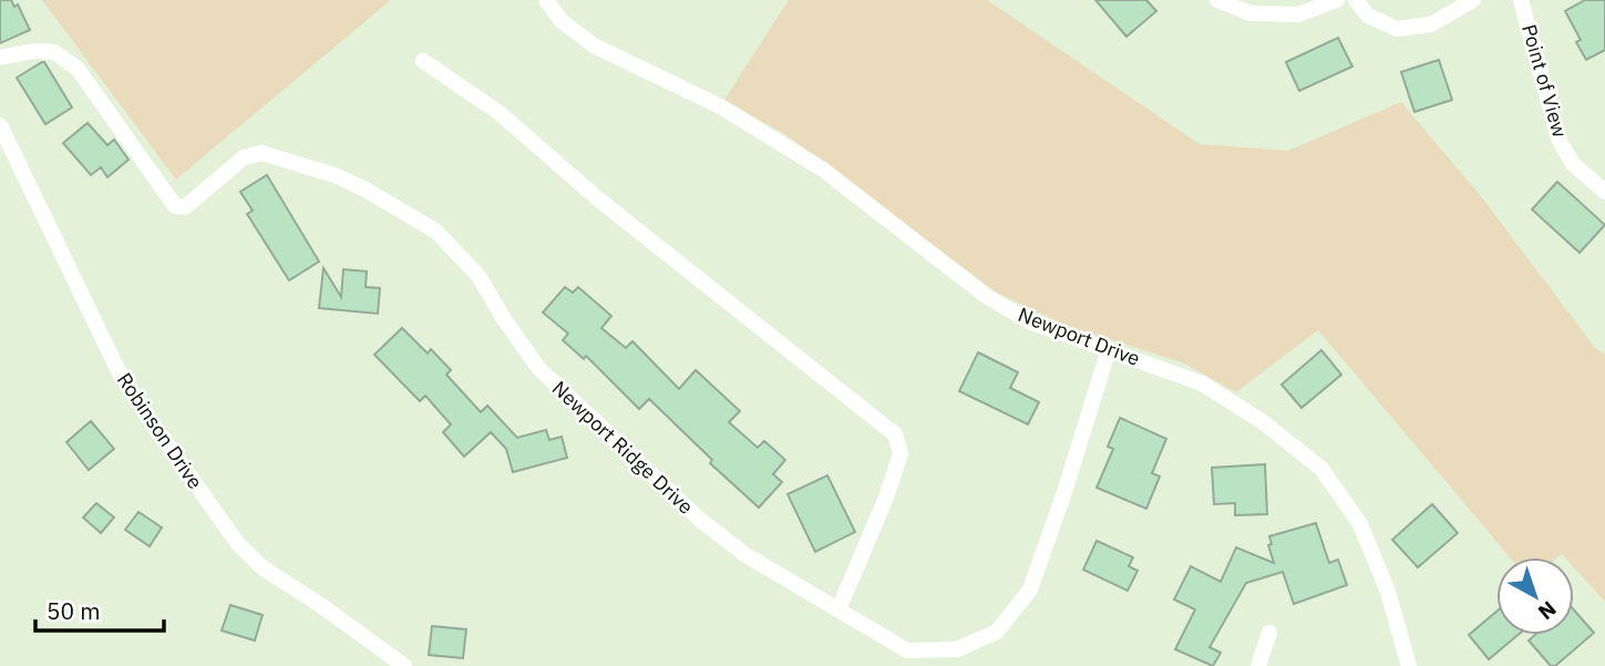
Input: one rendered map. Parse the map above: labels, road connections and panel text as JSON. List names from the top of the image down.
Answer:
{
  "streets": {
    "street": [
      "Point of View",
      "Newport Drive",
      "Robinson Drive",
      "Newport Ridge Drive"
    ]
  },
  "crossings": [
    ["Newport Drive", "Newport Ridge Drive"]
  ],
  "scale_bar": "50 m",
  "north": "bottom right"
}
